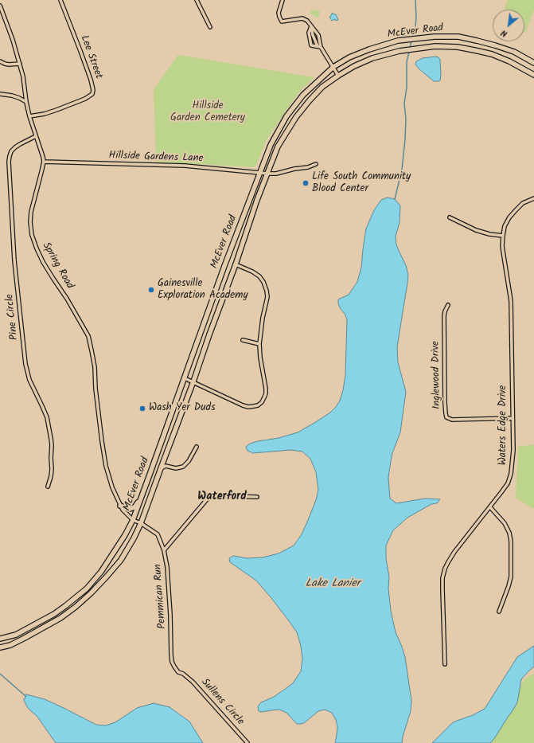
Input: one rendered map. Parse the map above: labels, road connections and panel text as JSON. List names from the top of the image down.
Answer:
{
  "streets": {
    "main road": ["McEver Road"],
    "street": [
      "Lee Street",
      "Hillside Gardens Lane",
      "Spring Road",
      "Pine Circle",
      "Inglewood Drive",
      "Waters Edge Drive",
      "Pemmican Run",
      "Sullens Circle"
    ]
  },
  "crossings": [
    ["McEver Road", "Hillside Gardens Lane"],
    ["McEver Road", "Spring Road"],
    ["McEver Road", "Pemmican Run"],
    ["Lee Street", "Spring Road"],
    ["Hillside Gardens Lane", "Spring Road"],
    ["Spring Road", "Pine Circle"],
    ["Spring Road", "Pemmican Run"],
    ["Inglewood Drive", "Waters Edge Drive"],
    ["Pemmican Run", "Sullens Circle"]
  ],
  "districts": ["Waterford"],
  "water": ["Lake Lanier"],
  "parks": ["Hillside Garden Cemetery"],
  "places": ["Life South Community Blood Center", "Gainesville Exploration Academy", "Wash Yer Duds"],
  "north": "bottom left"
}
